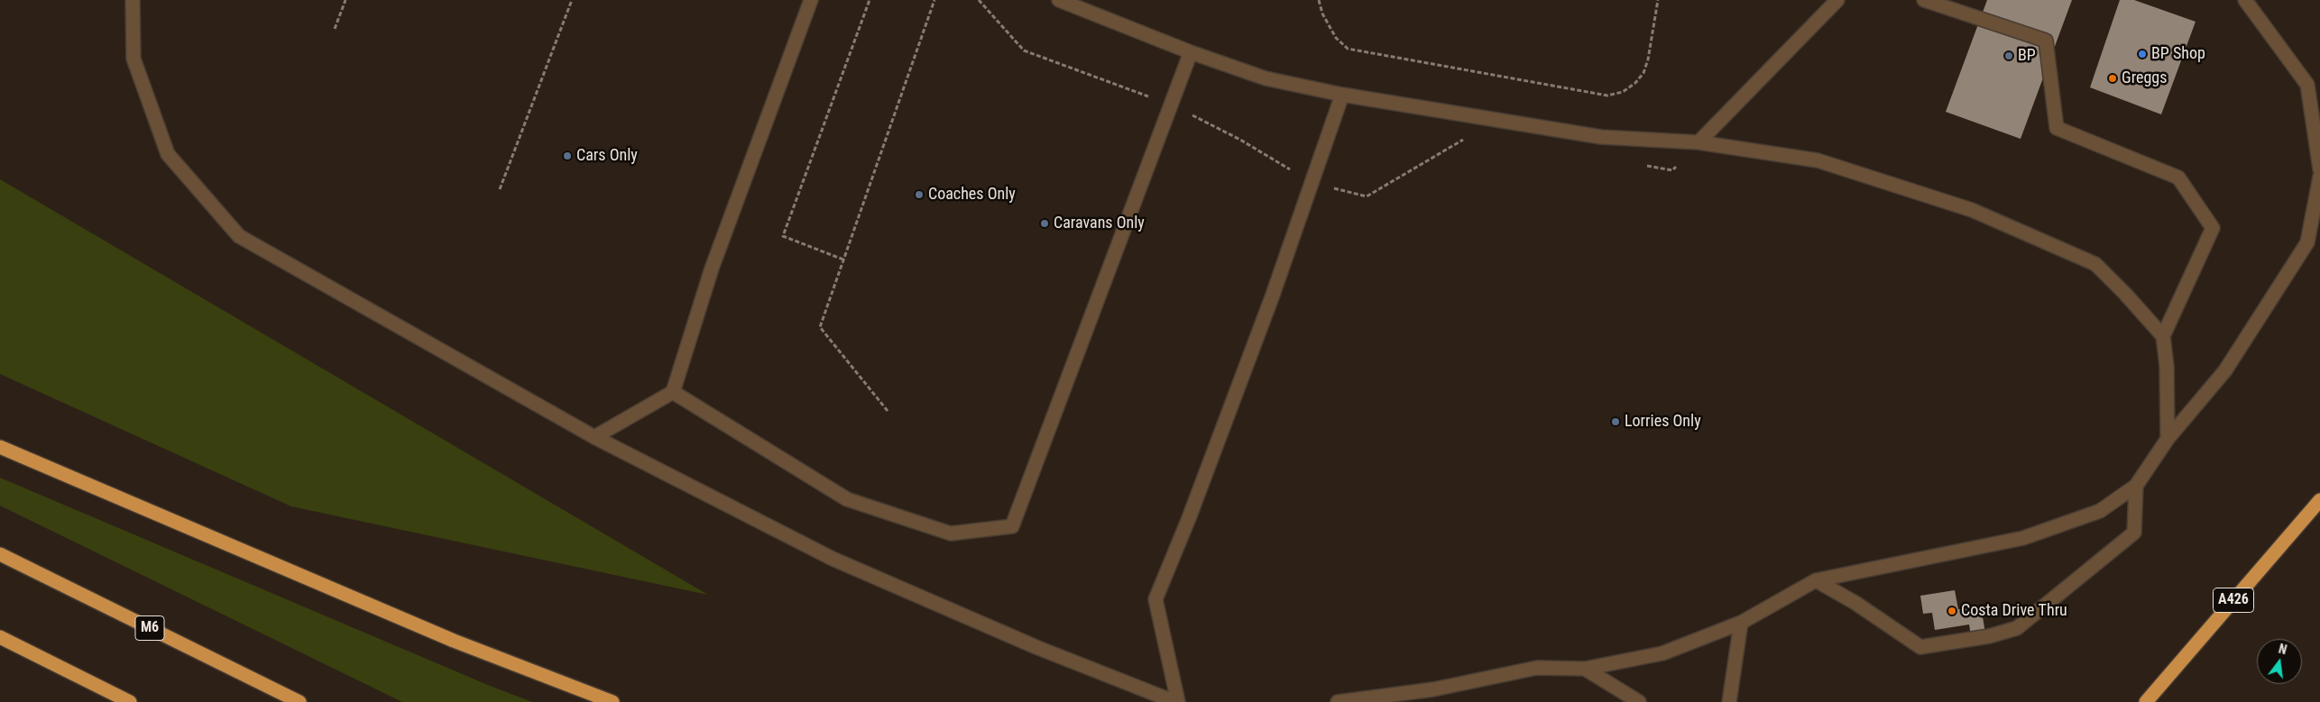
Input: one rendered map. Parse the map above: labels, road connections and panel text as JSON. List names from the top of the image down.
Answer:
{
  "streets": {
    "highway": ["A426", "M6"]
  },
  "places": [
    "BP Shop",
    "BP",
    "Greggs",
    "Cars Only",
    "Coaches Only",
    "Caravans Only",
    "Lorries Only",
    "Costa Drive Thru"
  ],
  "north": "top"
}
